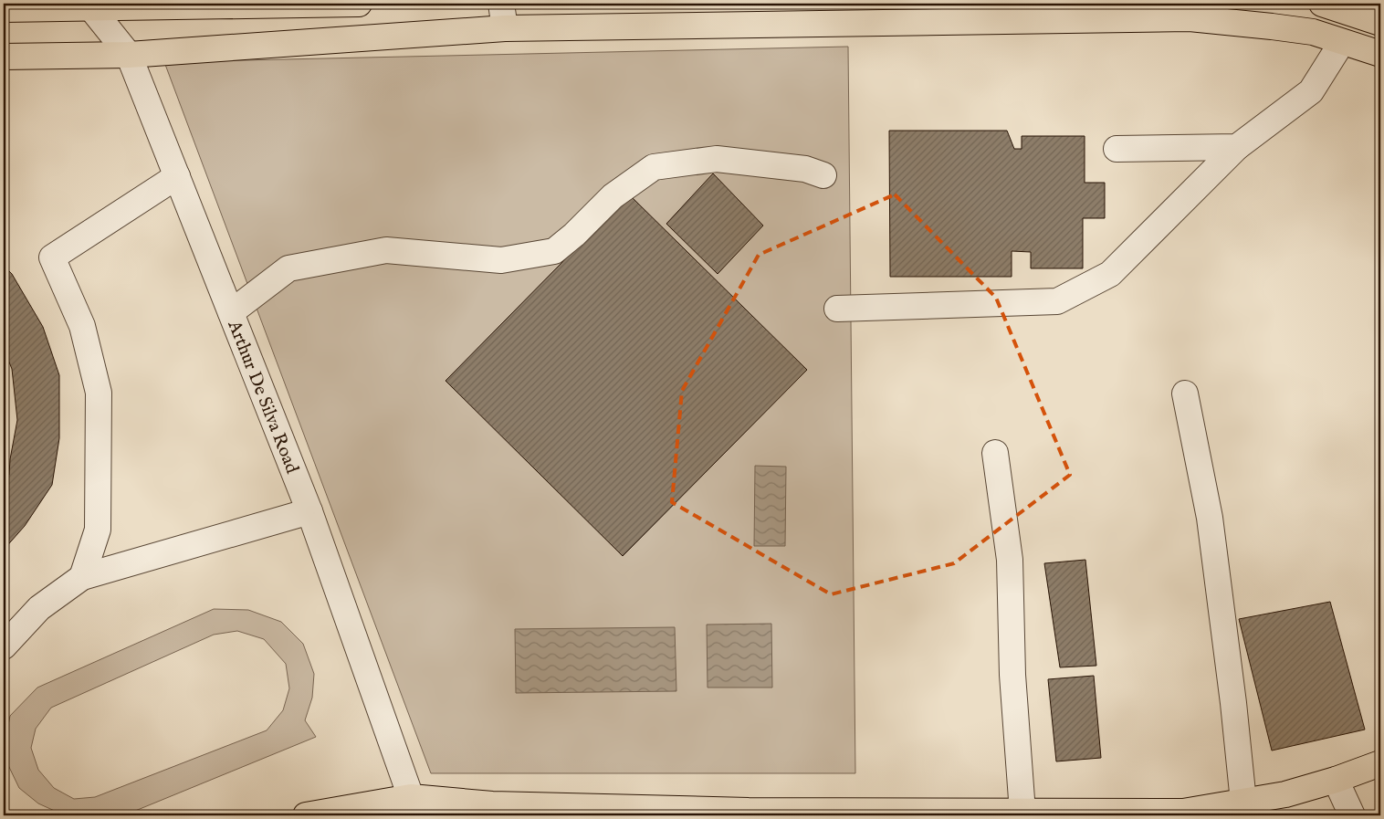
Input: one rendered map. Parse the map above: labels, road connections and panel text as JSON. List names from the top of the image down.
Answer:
{
  "streets": {
    "street": ["Arthur De Silva Road"]
  }
}
